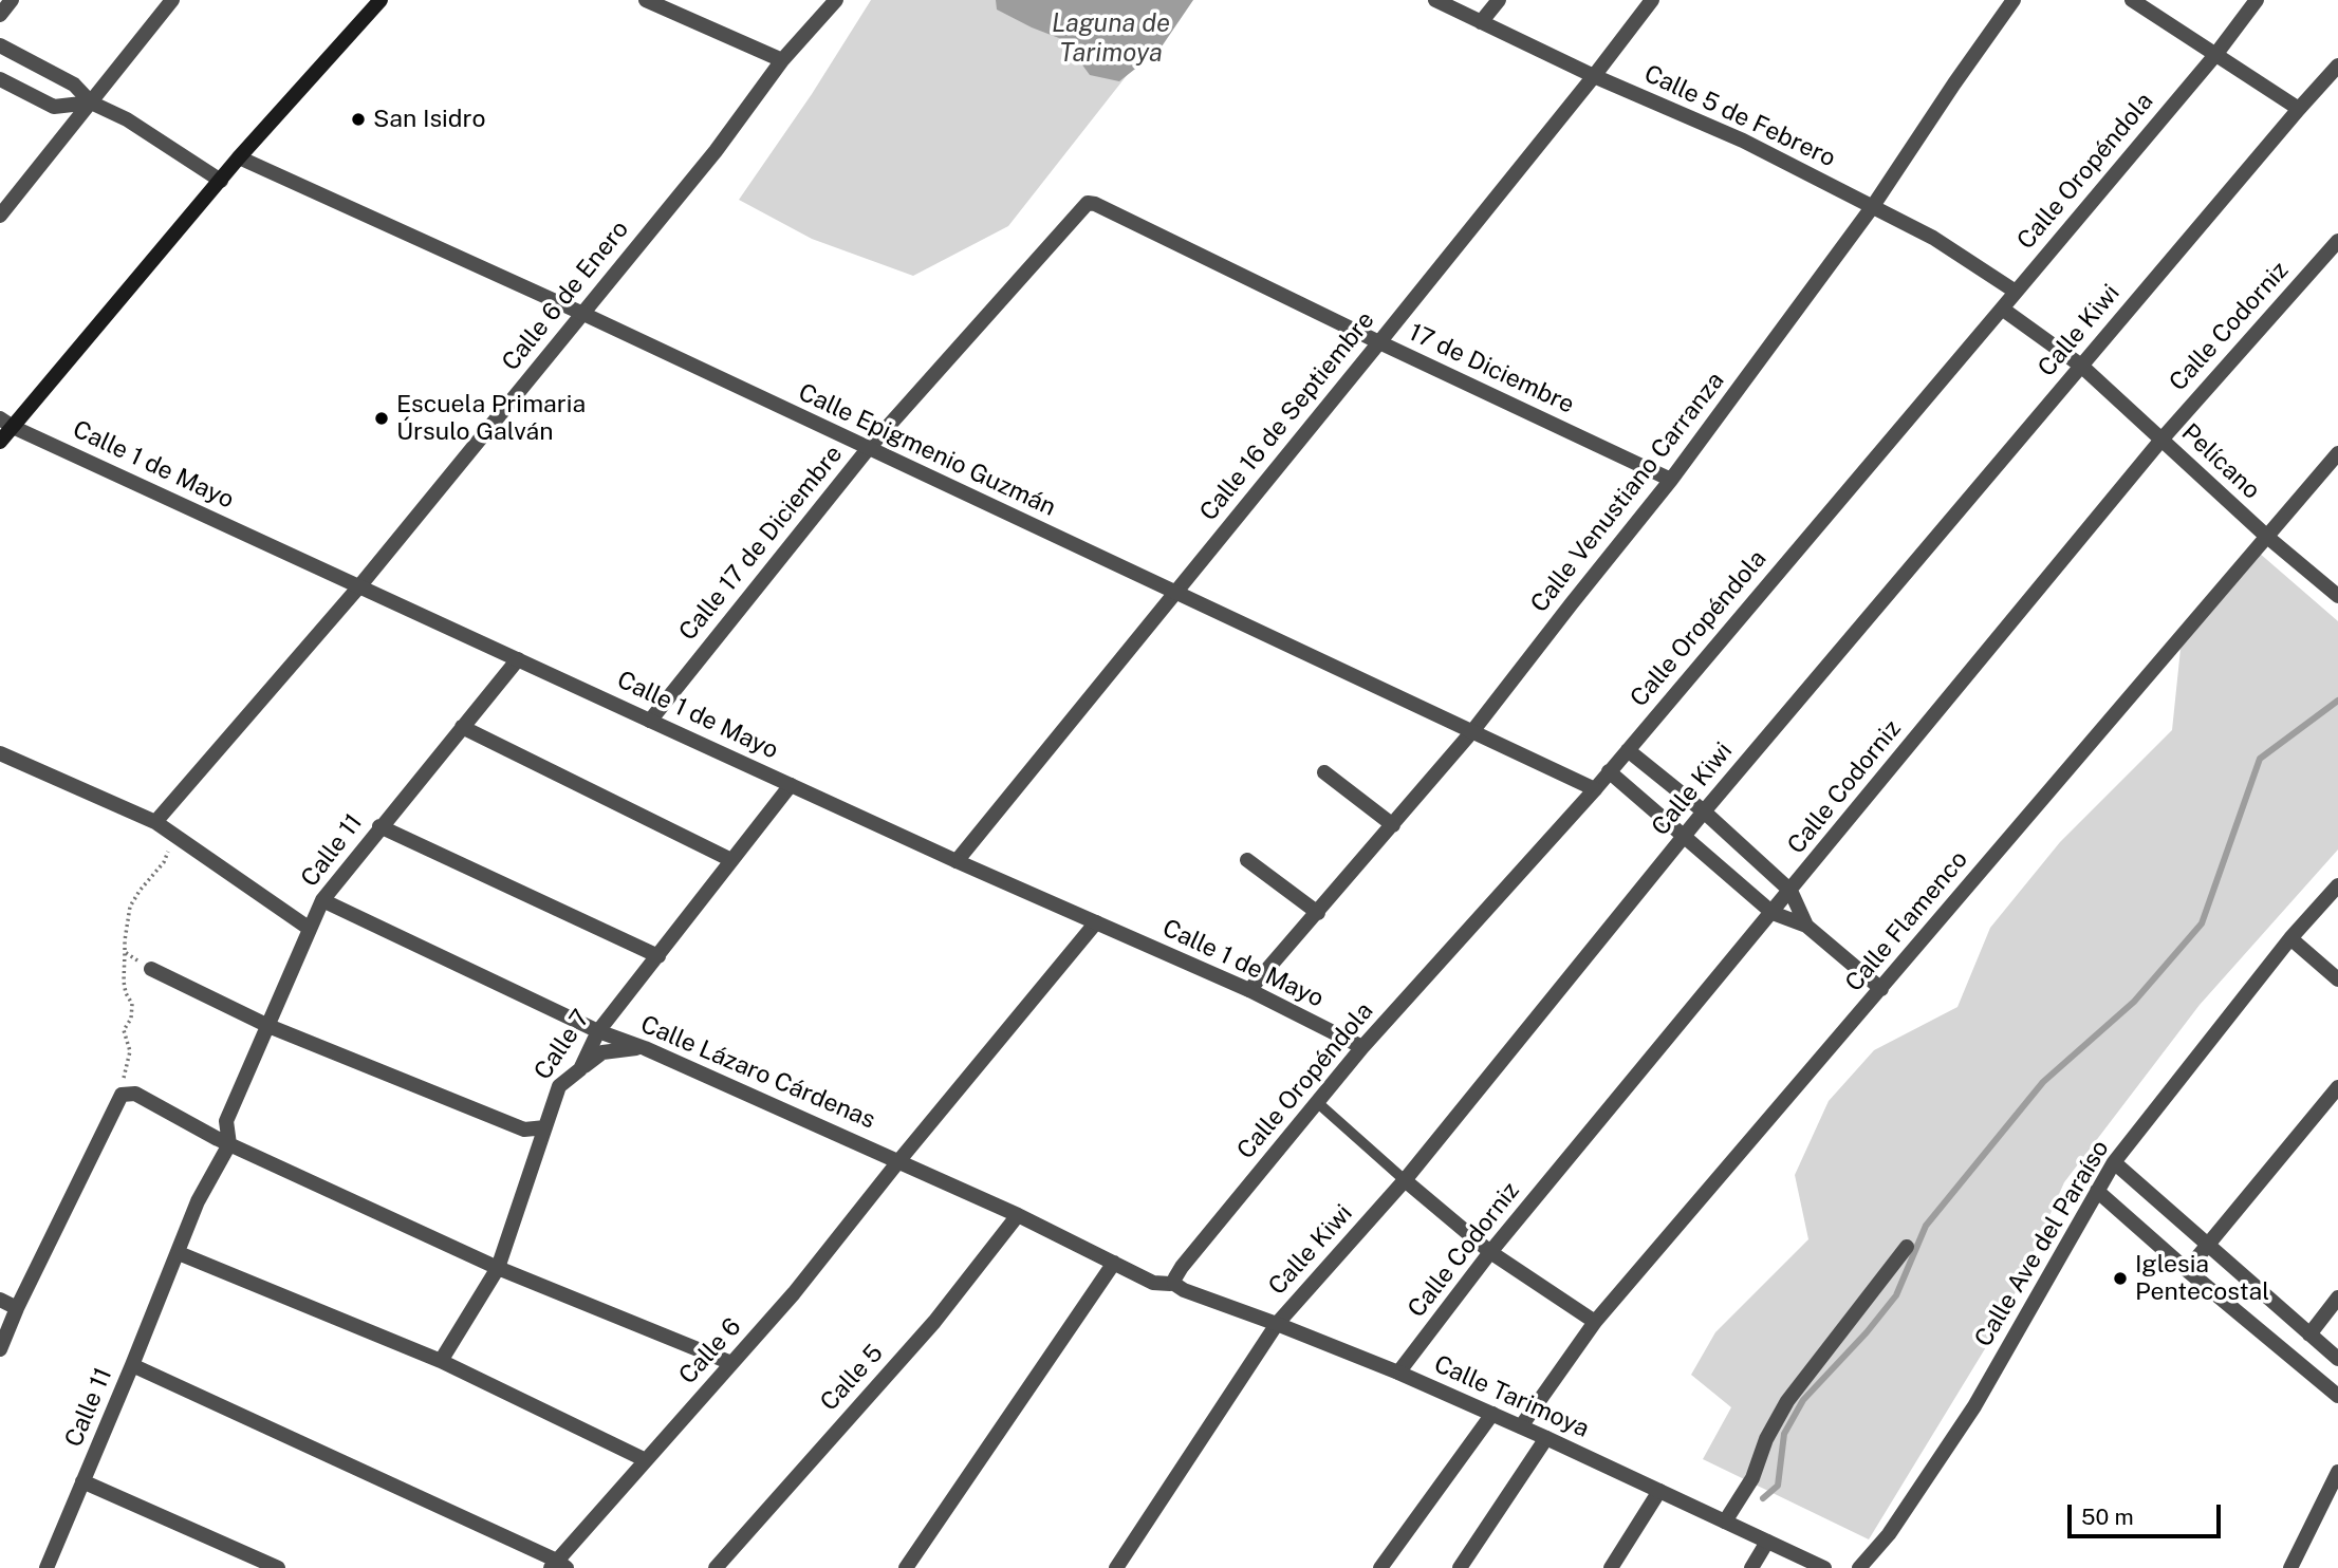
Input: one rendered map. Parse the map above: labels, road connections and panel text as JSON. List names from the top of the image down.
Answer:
{
  "streets": {
    "street": [
      "Calle 5 de Febrero",
      "Calle Oropéndola",
      "Calle 6 de Enero",
      "Calle Codorniz",
      "Calle Kiwi",
      "17 de Diciembre",
      "Calle 16 de Septiembre",
      "Calle Epigmenio Guzmán",
      "Pelícano",
      "Calle 1 de Mayo",
      "Calle Venustiano Carranza",
      "Calle 17 de Diciembre",
      "Calle 11",
      "Calle Flamenco",
      "Calle 7",
      "Calle Lázaro Cárdenas",
      "Calle Ave del Paraíso",
      "Calle 6",
      "Calle 5",
      "Calle Tarimoya"
    ]
  },
  "crossings": [
    ["Calle 5 de Febrero", "Calle Oropéndola"],
    ["Calle 5 de Febrero", "Calle 16 de Septiembre"],
    ["Calle 5 de Febrero", "Calle Venustiano Carranza"],
    ["Calle Oropéndola", "Calle Epigmenio Guzmán"],
    ["Calle Oropéndola", "Pelícano"],
    ["Calle Oropéndola", "Calle 1 de Mayo"],
    ["Calle Oropéndola", "Calle Lázaro Cárdenas"],
    ["Calle Oropéndola", "Calle Tarimoya"],
    ["Calle 6 de Enero", "Calle Epigmenio Guzmán"],
    ["Calle 6 de Enero", "Calle 1 de Mayo"],
    ["Calle Codorniz", "Pelícano"],
    ["Calle Codorniz", "Calle Tarimoya"],
    ["Calle Kiwi", "Pelícano"],
    ["Calle Kiwi", "Calle Tarimoya"],
    ["17 de Diciembre", "Calle 16 de Septiembre"],
    ["17 de Diciembre", "Calle Venustiano Carranza"],
    ["17 de Diciembre", "Calle 17 de Diciembre"],
    ["Calle 16 de Septiembre", "Calle Epigmenio Guzmán"],
    ["Calle 16 de Septiembre", "Calle 1 de Mayo"],
    ["Calle Epigmenio Guzmán", "Calle Venustiano Carranza"],
    ["Calle Epigmenio Guzmán", "Calle 17 de Diciembre"],
    ["Pelícano", "Calle Flamenco"],
    ["Calle 1 de Mayo", "Calle Venustiano Carranza"],
    ["Calle 1 de Mayo", "Calle 17 de Diciembre"],
    ["Calle 1 de Mayo", "Calle 11"],
    ["Calle 1 de Mayo", "Calle 7"],
    ["Calle 1 de Mayo", "Calle 6"],
    ["Calle 11", "Calle Lázaro Cárdenas"],
    ["Calle Flamenco", "Calle Tarimoya"],
    ["Calle 7", "Calle Lázaro Cárdenas"],
    ["Calle Lázaro Cárdenas", "Calle 6"],
    ["Calle Lázaro Cárdenas", "Calle 5"],
    ["Calle Lázaro Cárdenas", "Calle Tarimoya"]
  ],
  "water": ["Laguna de Tarimoya"],
  "places": ["San Isidro", "Escuela Primaria Úrsulo Galván", "Iglesia Pentecostal"],
  "scale_bar": "50 m"
}
